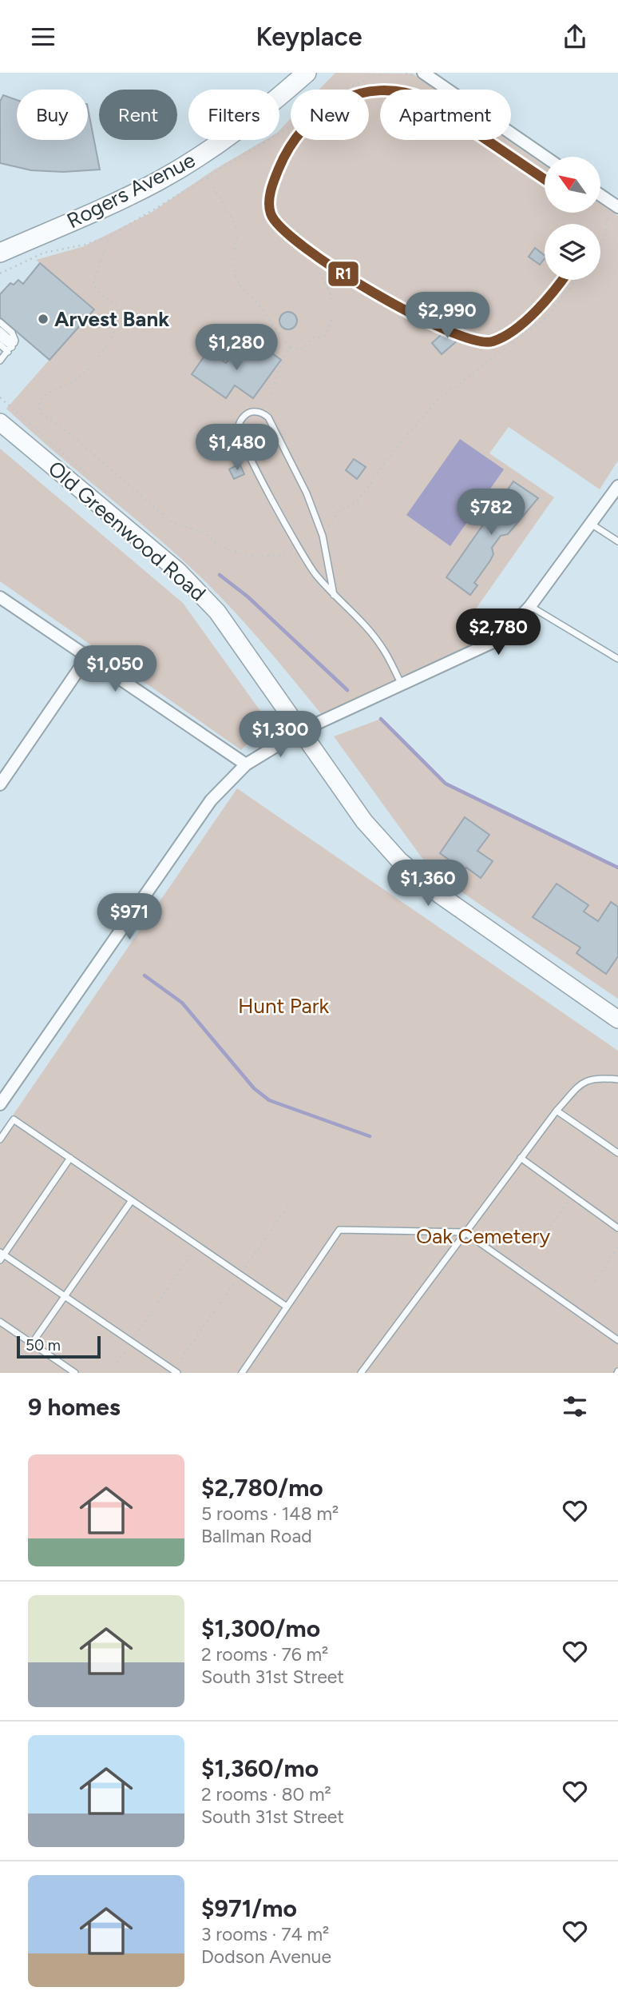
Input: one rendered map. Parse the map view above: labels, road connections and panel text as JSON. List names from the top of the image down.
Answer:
{
  "streets": {
    "main road": ["Rogers Avenue", "Old Greenwood Road"]
  },
  "parks": ["Hunt Park", "Oak Cemetery"],
  "places": ["Arvest Bank"],
  "lines": ["transit line R1"],
  "scale_bar": "50 m",
  "north": "top left",
  "page": {
    "header": "Keyplace",
    "chip": [
      "Buy",
      "Rent",
      "Filters",
      "New",
      "Apartment"
    ],
    "price": [
      "$2,990",
      "$1,280",
      "$1,480",
      "$782",
      "$2,780",
      "$1,050",
      "$1,300",
      "$1,360",
      "$971"
    ],
    "scale": "50 m",
    "heading": "9 homes",
    "list": [
      {
        "name": "$2,780/mo",
        "note": "5 rooms · 148 m² · Ballman Road"
      },
      {
        "name": "$1,300/mo",
        "note": "2 rooms · 76 m² · South 31st Street"
      },
      {
        "name": "$1,360/mo",
        "note": "2 rooms · 80 m² · South 31st Street"
      },
      {
        "name": "$971/mo",
        "note": "3 rooms · 74 m² · Dodson Avenue"
      }
    ]
  }
}
